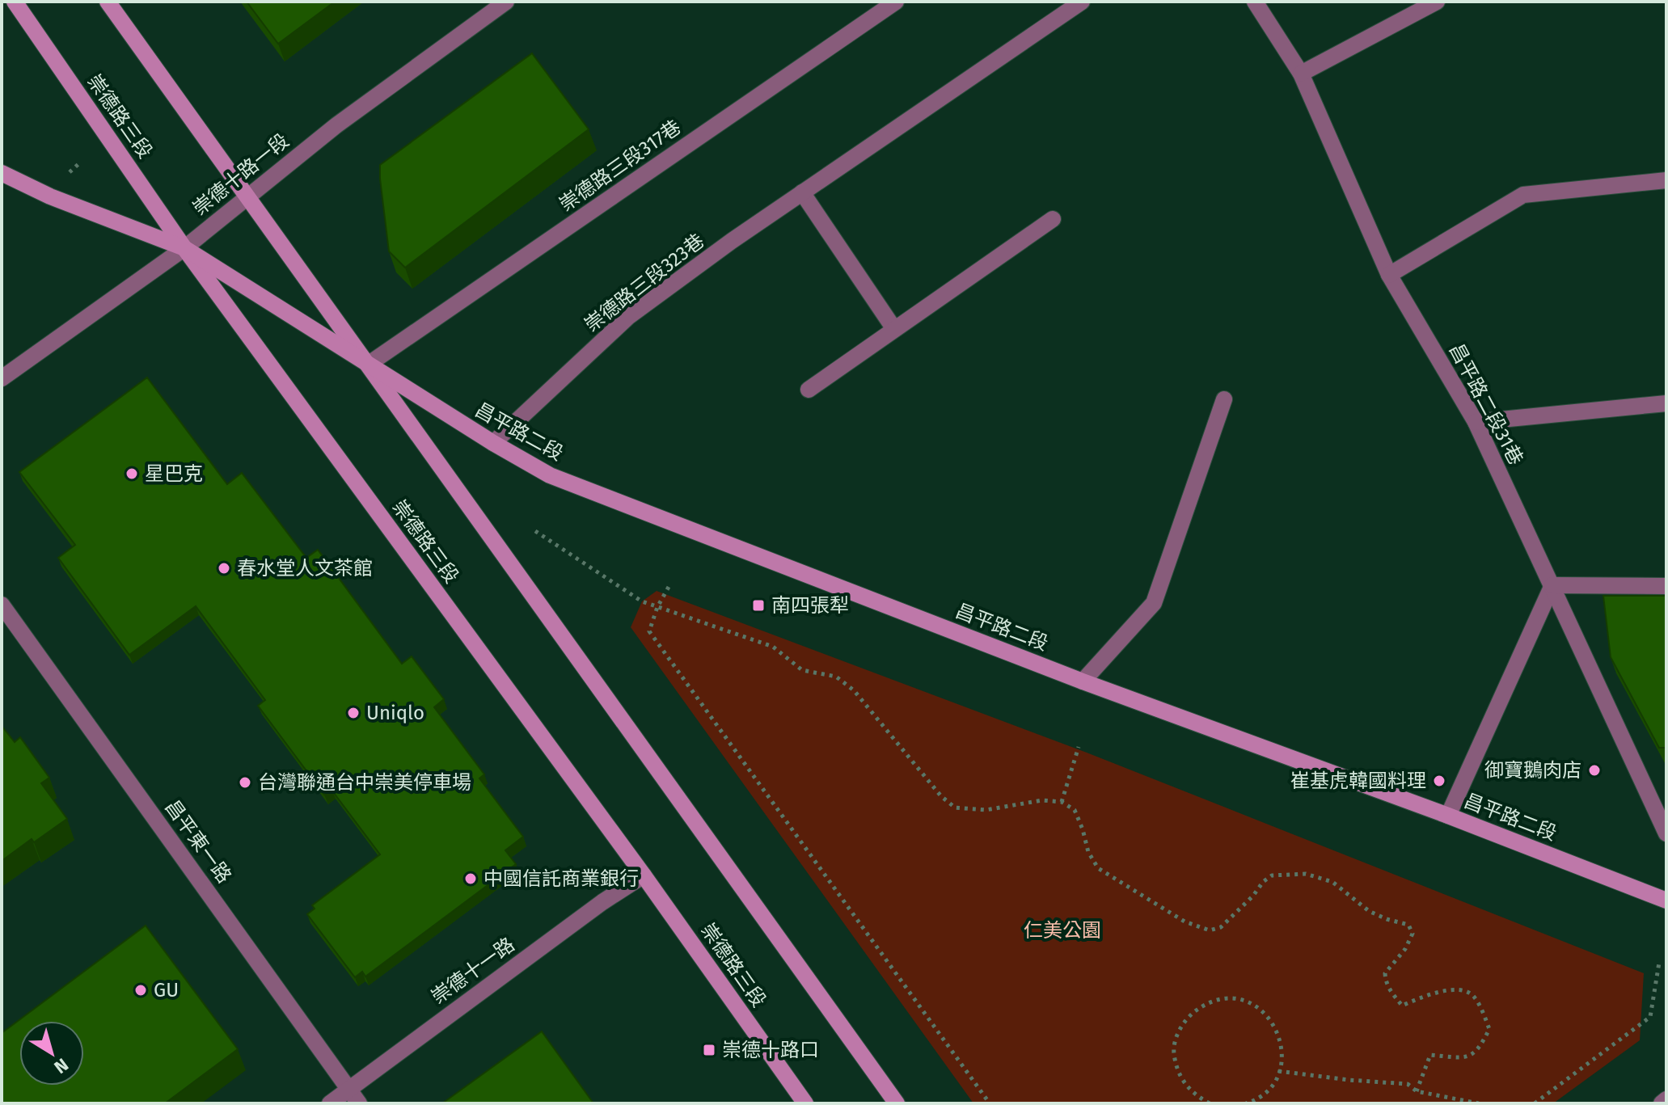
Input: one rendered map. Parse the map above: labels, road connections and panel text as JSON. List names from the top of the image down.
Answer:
{
  "streets": {
    "main road": ["崇德路三段", "昌平路二段"],
    "street": [
      "崇德路三段317巷",
      "崇德十路一段",
      "崇德路三段323巷",
      "昌平路二段31巷",
      "昌平東一路",
      "崇德十一路"
    ]
  },
  "crossings": [
    ["崇德路三段", "崇德十路一段"],
    ["崇德路三段", "昌平路二段"],
    ["崇德路三段", "崇德十一路"],
    ["崇德路三段317巷", "昌平路二段"],
    ["崇德十路一段", "昌平路二段"],
    ["崇德路三段323巷", "昌平路二段"],
    ["昌平東一路", "崇德十一路"]
  ],
  "parks": ["仁美公園"],
  "places": {
    "other": [
      "星巴克",
      "春水堂人文茶館",
      "Uniqlo",
      "御寶鵝肉店",
      "崔基虎韓國料理",
      "台灣聯通台中崇美停車場",
      "中國信託商業銀行",
      "GU"
    ],
    "transit": ["南四張犁", "崇德十路口"]
  },
  "north": "bottom right"
}
